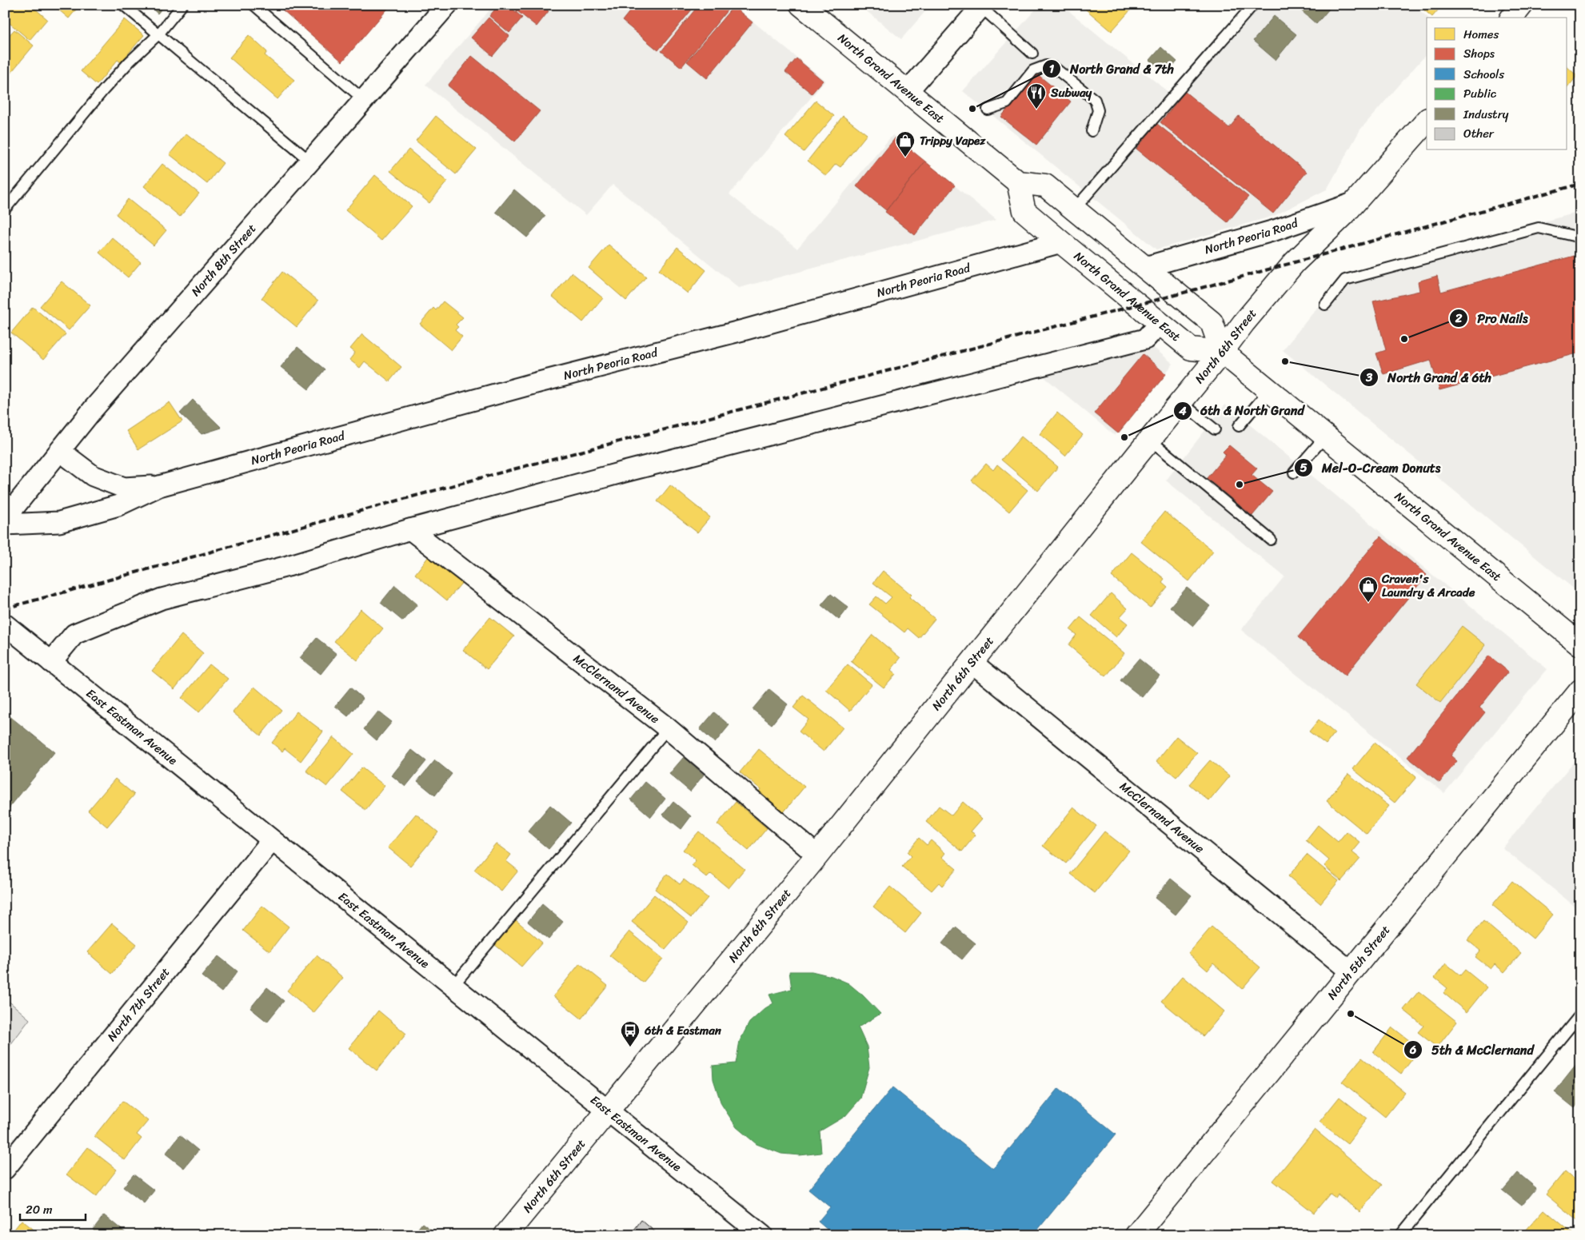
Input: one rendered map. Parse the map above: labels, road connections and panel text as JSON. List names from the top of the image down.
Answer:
{
  "streets": {
    "main road": ["North Grand Avenue East", "North 6th Street", "North 5th Street"],
    "street": [
      "North Peoria Road",
      "North 8th Street",
      "McClernand Avenue",
      "East Eastman Avenue",
      "North 7th Street"
    ]
  },
  "crossings": [
    ["North Grand Avenue East", "North Peoria Road"],
    ["North Grand Avenue East", "North 6th Street"],
    ["North Peoria Road", "North 8th Street"],
    ["North Peoria Road", "North 6th Street"],
    ["North 6th Street", "McClernand Avenue"],
    ["North 6th Street", "East Eastman Avenue"],
    ["McClernand Avenue", "North 5th Street"],
    ["East Eastman Avenue", "North 7th Street"]
  ],
  "places": {
    "other": [
      "North Grand & 7th",
      "Pro Nails",
      "North Grand & 6th",
      "6th & North Grand",
      "Mel-O-Cream Donuts",
      "5th & McClernand"
    ],
    "restaurant": ["Subway"],
    "shop": ["Trippy Vapez", "Craven's Laundry & Arcade"],
    "bus stop": ["6th & Eastman"]
  },
  "legend": [
    "Homes",
    "Shops",
    "Schools",
    "Public",
    "Industry",
    "Other"
  ],
  "scale_bar": "20 m"
}
